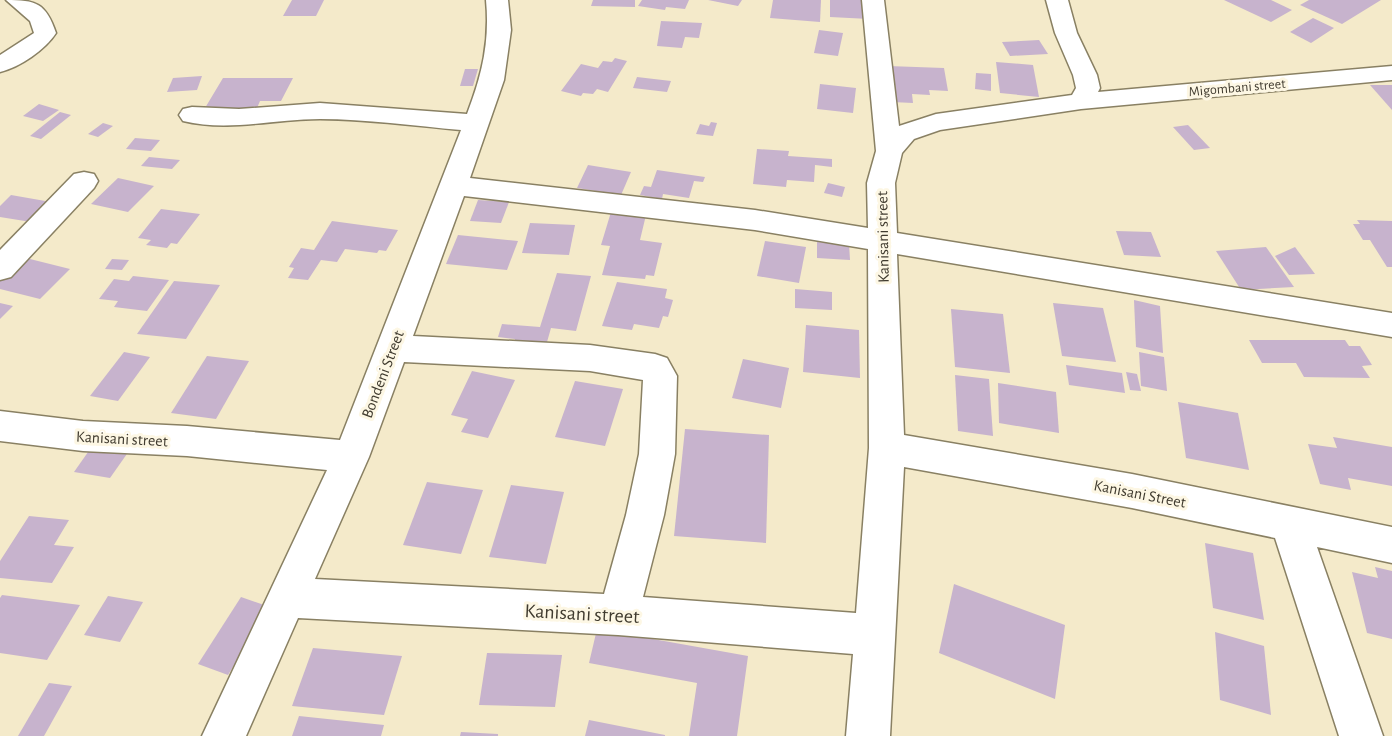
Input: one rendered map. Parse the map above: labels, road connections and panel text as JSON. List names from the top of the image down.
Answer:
{
  "streets": {
    "street": [
      "Migombani street",
      "Kanisani street",
      "Bondeni Street",
      "Kanisani Street"
    ]
  },
  "crossings": [
    ["Kanisani street", "Bondeni Street"],
    ["Kanisani street", "Kanisani Street"]
  ]
}
